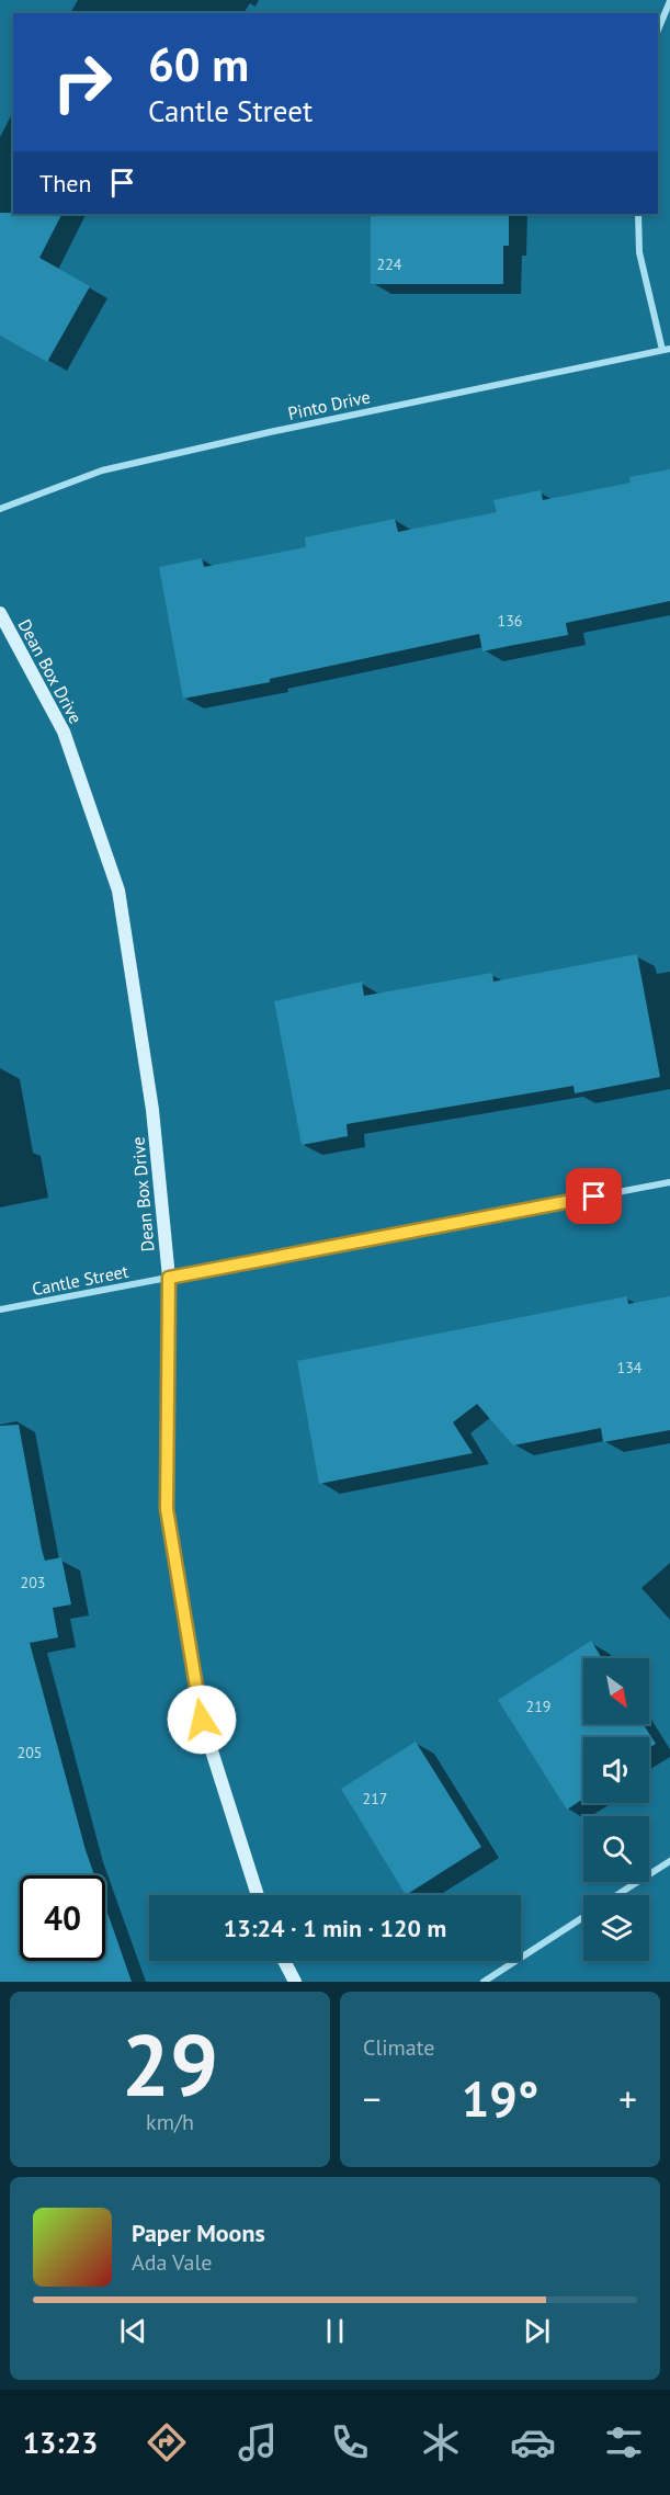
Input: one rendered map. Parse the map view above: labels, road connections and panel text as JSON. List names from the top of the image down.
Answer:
{
  "streets": {
    "street": ["Pinto Drive", "Dean Box Drive", "Cantle Street"]
  },
  "crossings": [
    ["Dean Box Drive", "Cantle Street"]
  ],
  "house_numbers": [
    "224",
    "136",
    "134",
    "203",
    "219",
    "205",
    "217"
  ],
  "north": "bottom right",
  "page": {
    "turn": ["60 m", "Cantle Street"],
    "then": "Then",
    "limit": "40",
    "trip": "13:24 · 1 min · 120 m",
    "tile": [
      ["29", "km/h"],
      "Climate"
    ],
    "heat": ["−", "19°", "+"],
    "song": ["Paper Moons", "Ada Vale"],
    "tabs": "13:23"
  }
}
